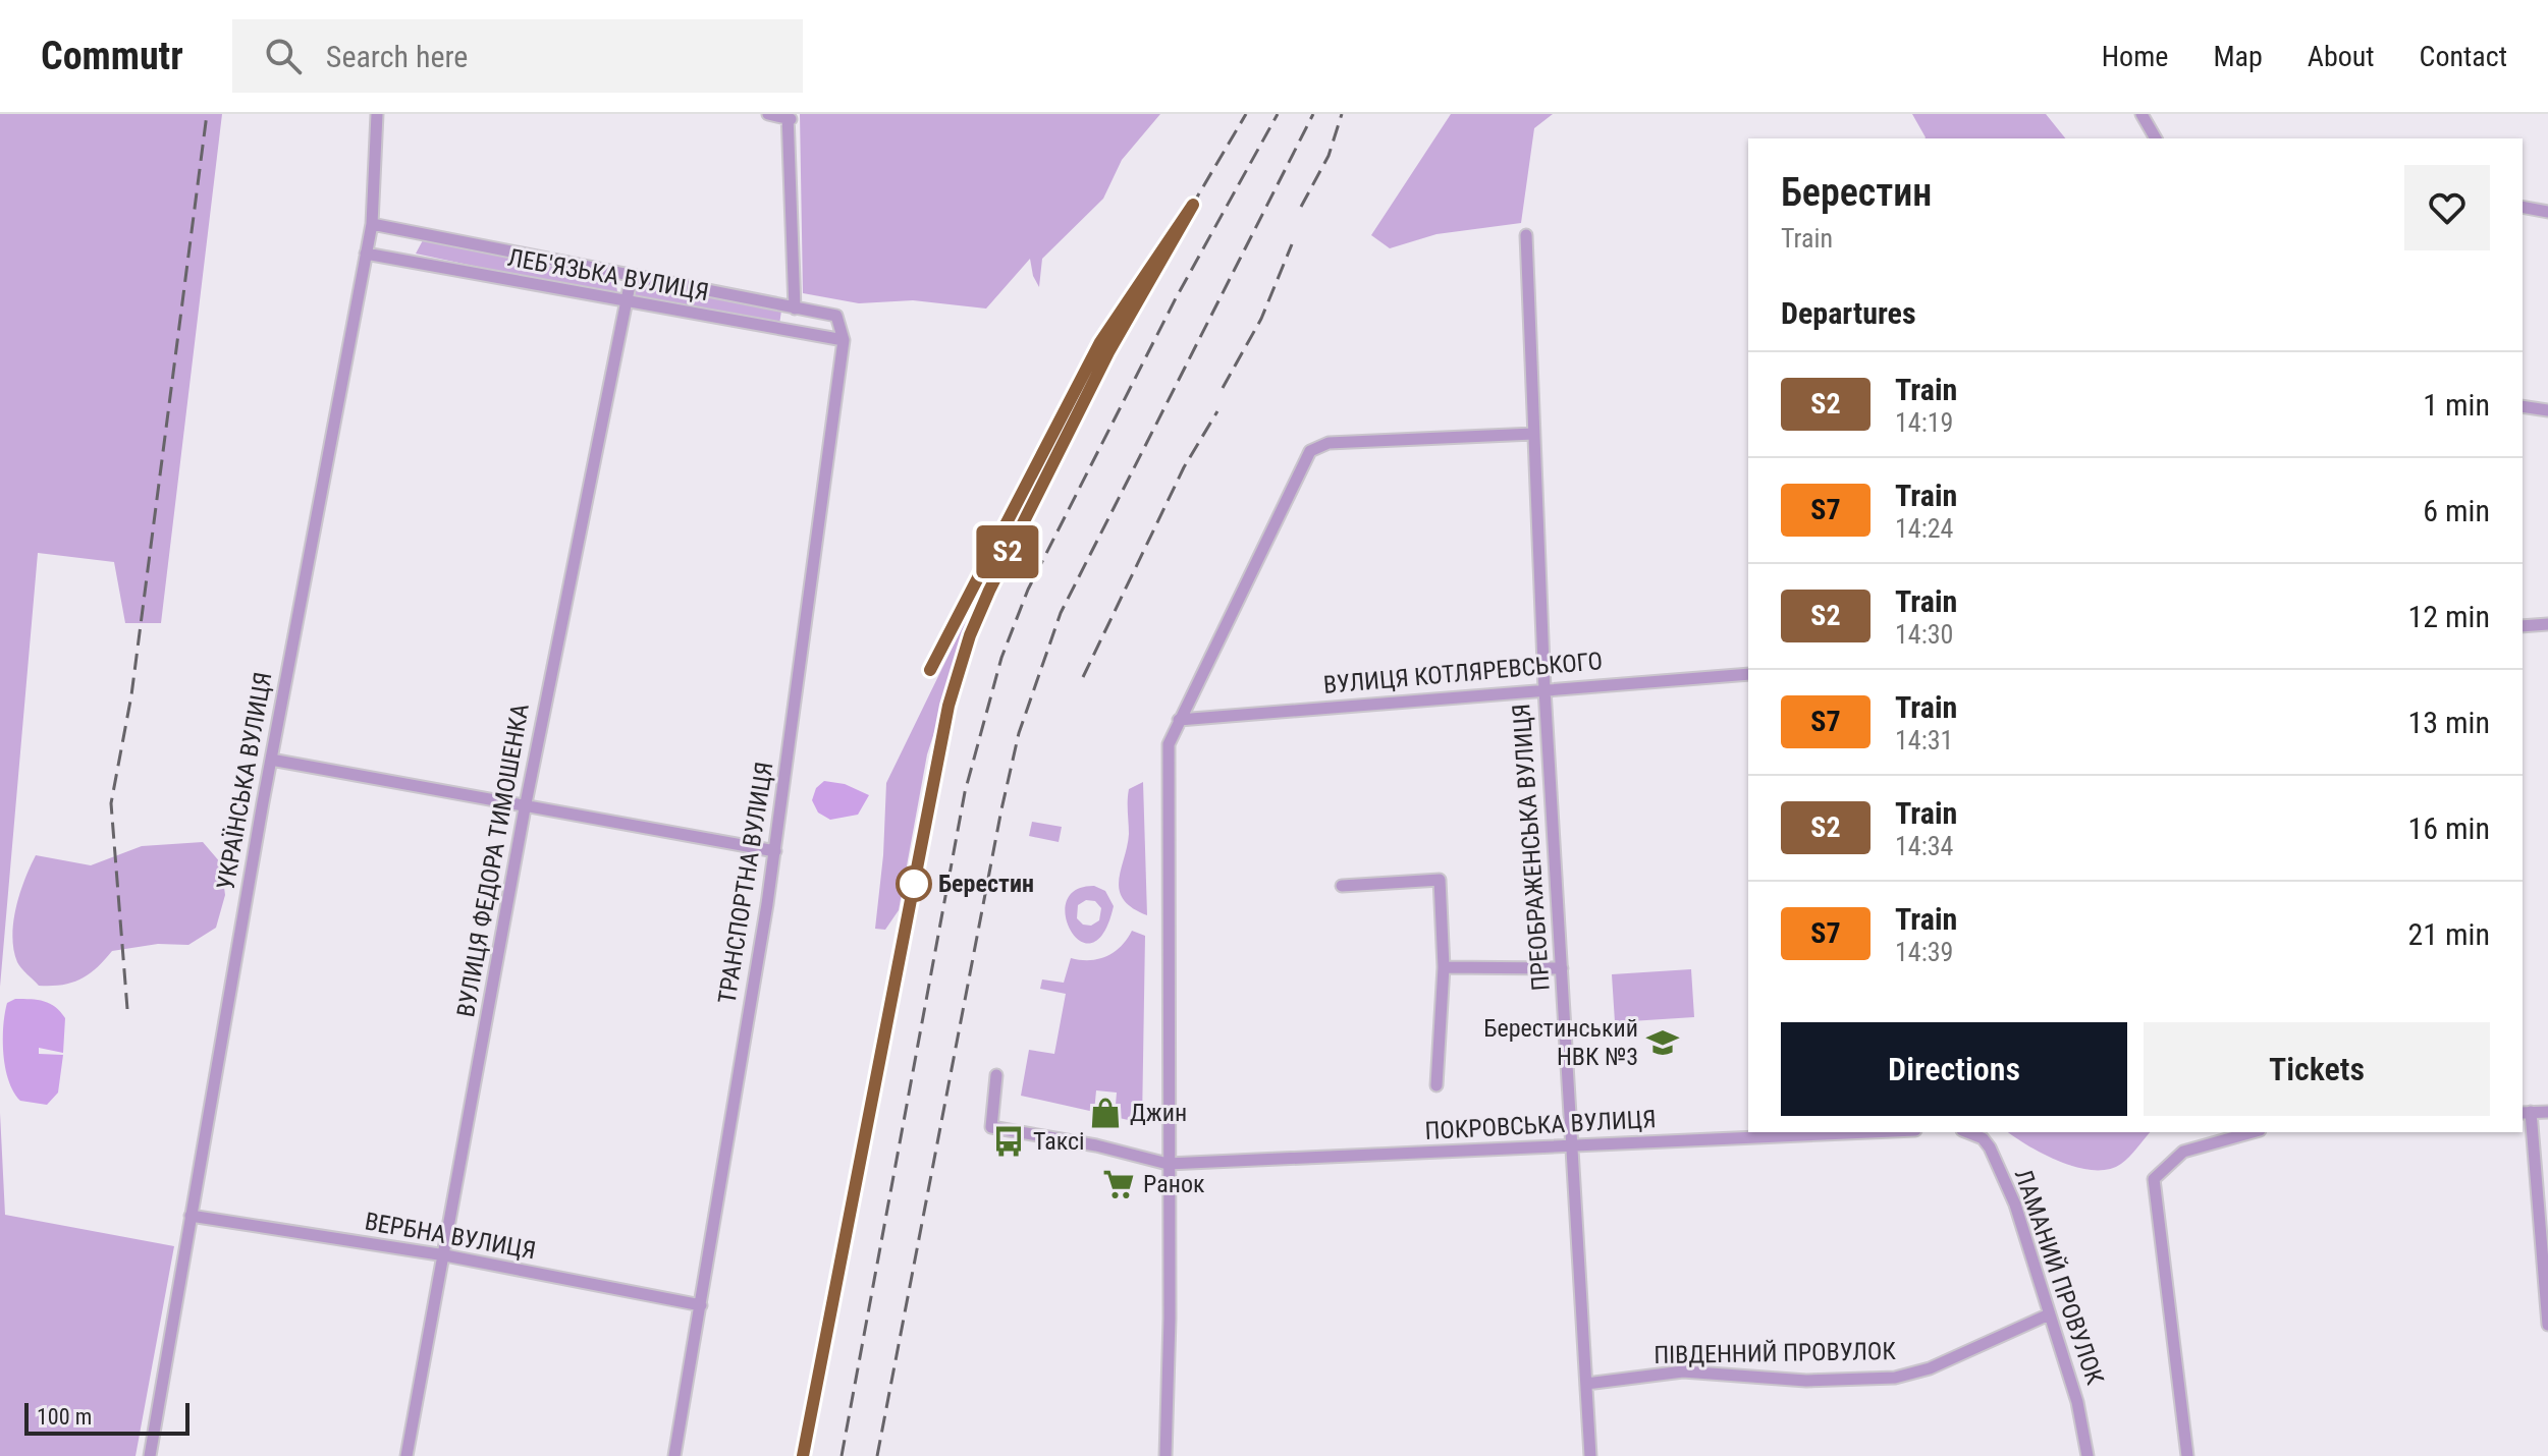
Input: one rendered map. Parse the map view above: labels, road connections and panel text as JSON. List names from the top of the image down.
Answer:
{
  "streets": {
    "street": [
      "ЛЕБ'ЯЗЬКА ВУЛИЦЯ",
      "ВУЛИЦЯ КОТЛЯРЕВСЬКОГО",
      "УКРАЇНСЬКА ВУЛИЦЯ",
      "ПРЕОБРАЖЕНСЬКА ВУЛИЦЯ",
      "ВУЛИЦЯ ФЕДОРА ТИМОШЕНКА",
      "ТРАНСПОРТНА ВУЛИЦЯ",
      "ПОКРОВСЬКА ВУЛИЦЯ",
      "ВЕРБНА ВУЛИЦЯ",
      "ЛАМАНИЙ ПРОВУЛОК",
      "ПІВДЕННИЙ ПРОВУЛОК"
    ]
  },
  "crossings": [
    ["ЛЕБ'ЯЗЬКА ВУЛИЦЯ", "УКРАЇНСЬКА ВУЛИЦЯ"],
    ["ЛЕБ'ЯЗЬКА ВУЛИЦЯ", "ВУЛИЦЯ ФЕДОРА ТИМОШЕНКА"],
    ["ЛЕБ'ЯЗЬКА ВУЛИЦЯ", "ТРАНСПОРТНА ВУЛИЦЯ"],
    ["ВУЛИЦЯ КОТЛЯРЕВСЬКОГО", "ПРЕОБРАЖЕНСЬКА ВУЛИЦЯ"],
    ["УКРАЇНСЬКА ВУЛИЦЯ", "ВЕРБНА ВУЛИЦЯ"],
    ["ПРЕОБРАЖЕНСЬКА ВУЛИЦЯ", "ПОКРОВСЬКА ВУЛИЦЯ"],
    ["ПРЕОБРАЖЕНСЬКА ВУЛИЦЯ", "ПІВДЕННИЙ ПРОВУЛОК"],
    ["ВУЛИЦЯ ФЕДОРА ТИМОШЕНКА", "ВЕРБНА ВУЛИЦЯ"],
    ["ТРАНСПОРТНА ВУЛИЦЯ", "ВЕРБНА ВУЛИЦЯ"],
    ["ЛАМАНИЙ ПРОВУЛОК", "ПІВДЕННИЙ ПРОВУЛОК"]
  ],
  "places": {
    "other": ["Берестин"],
    "school or university": ["Берестинський НВК №3"],
    "shop": ["Джин"],
    "bus stop": ["Таксі"],
    "supermarket": ["Ранок"]
  },
  "scale_bar": "100 m",
  "page": {
    "header": "Commutr",
    "search": "Search here",
    "nav": [
      "Home",
      "Map",
      "About",
      "Contact"
    ],
    "on_map": "S2",
    "heading": [
      ["Берестин", "Train"],
      "Departures"
    ],
    "list": [
      {
        "mark": "S2",
        "name": "Train",
        "note": "14:19",
        "value": "1 min"
      },
      {
        "mark": "S7",
        "name": "Train",
        "note": "14:24",
        "value": "6 min"
      },
      {
        "mark": "S2",
        "name": "Train",
        "note": "14:30",
        "value": "12 min"
      },
      {
        "mark": "S7",
        "name": "Train",
        "note": "14:31",
        "value": "13 min"
      },
      {
        "mark": "S2",
        "name": "Train",
        "note": "14:34",
        "value": "16 min"
      },
      {
        "mark": "S7",
        "name": "Train",
        "note": "14:39",
        "value": "21 min"
      }
    ],
    "buttons": ["Directions", "Tickets"],
    "scale": "100 m"
  }
}
